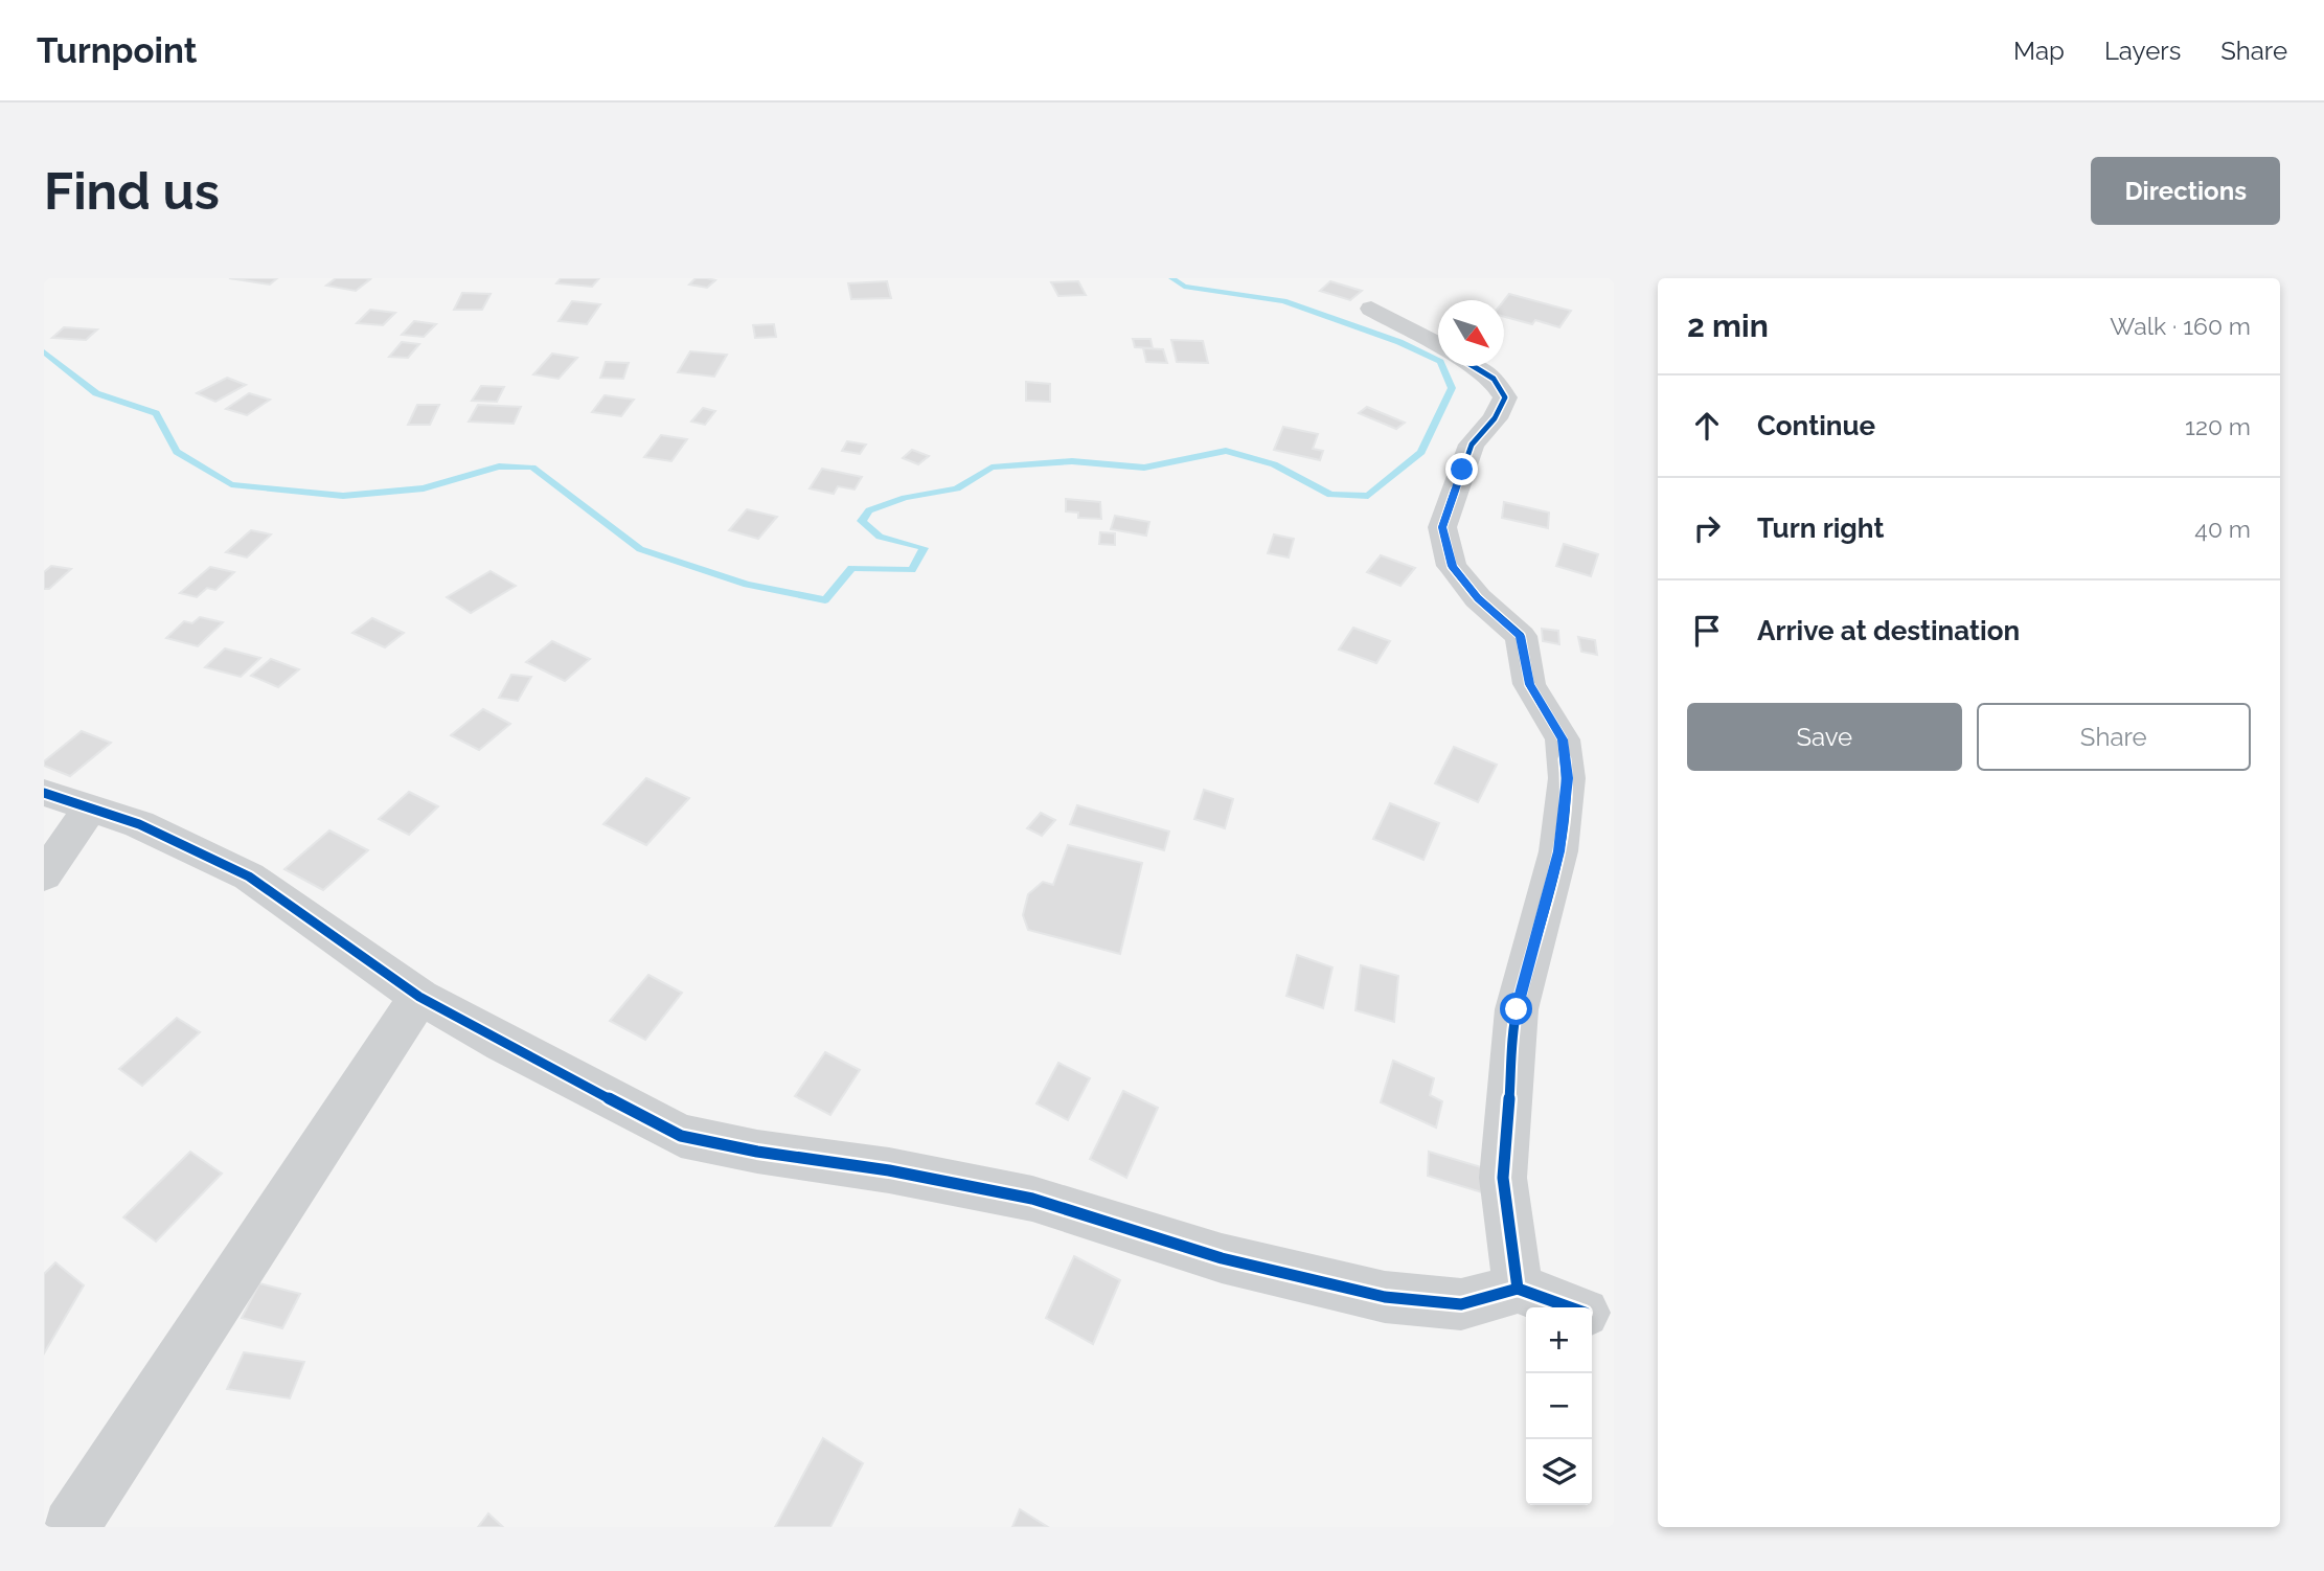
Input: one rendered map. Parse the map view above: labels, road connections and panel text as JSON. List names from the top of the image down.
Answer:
{
  "north": "bottom right",
  "page": {
    "header": "Turnpoint",
    "nav": ["Map", "Layers", "Share"],
    "buttons": [
      "Directions",
      ["Save", "Share"]
    ],
    "title": "Find us",
    "heading": ["2 min", "Walk · 160 m"],
    "list": [
      ["Continue", "120 m"],
      ["Turn right", "40 m"],
      "Arrive at destination"
    ],
    "map_buttons": ["+", "−"]
  }
}
